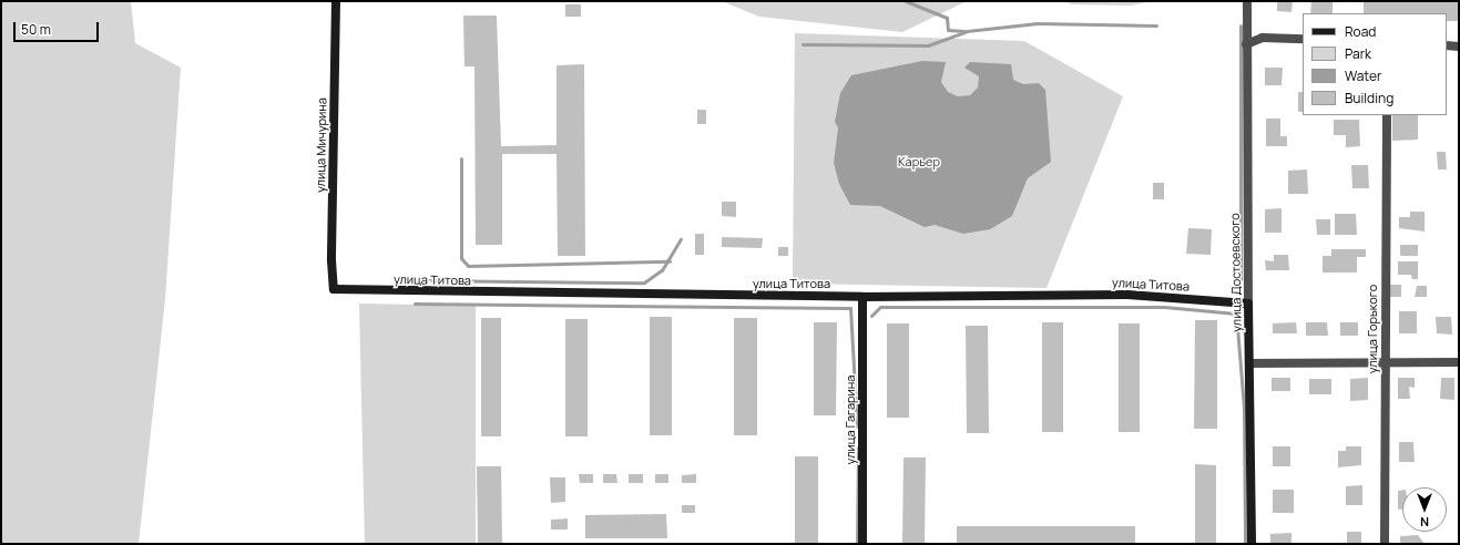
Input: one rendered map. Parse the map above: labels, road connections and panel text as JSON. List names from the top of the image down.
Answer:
{
  "streets": {
    "street": [
      "улица Мичурина",
      "улица Достоевского",
      "улица Титова",
      "улица Горького",
      "улица Гагарина"
    ]
  },
  "crossings": [
    ["улица Мичурина", "улица Титова"],
    ["улица Достоевского", "улица Титова"],
    ["улица Титова", "улица Гагарина"]
  ],
  "parks": ["Карьер"],
  "legend": [
    "Road",
    "Park",
    "Water",
    "Building"
  ],
  "scale_bar": "50 m",
  "north": "bottom"
}
